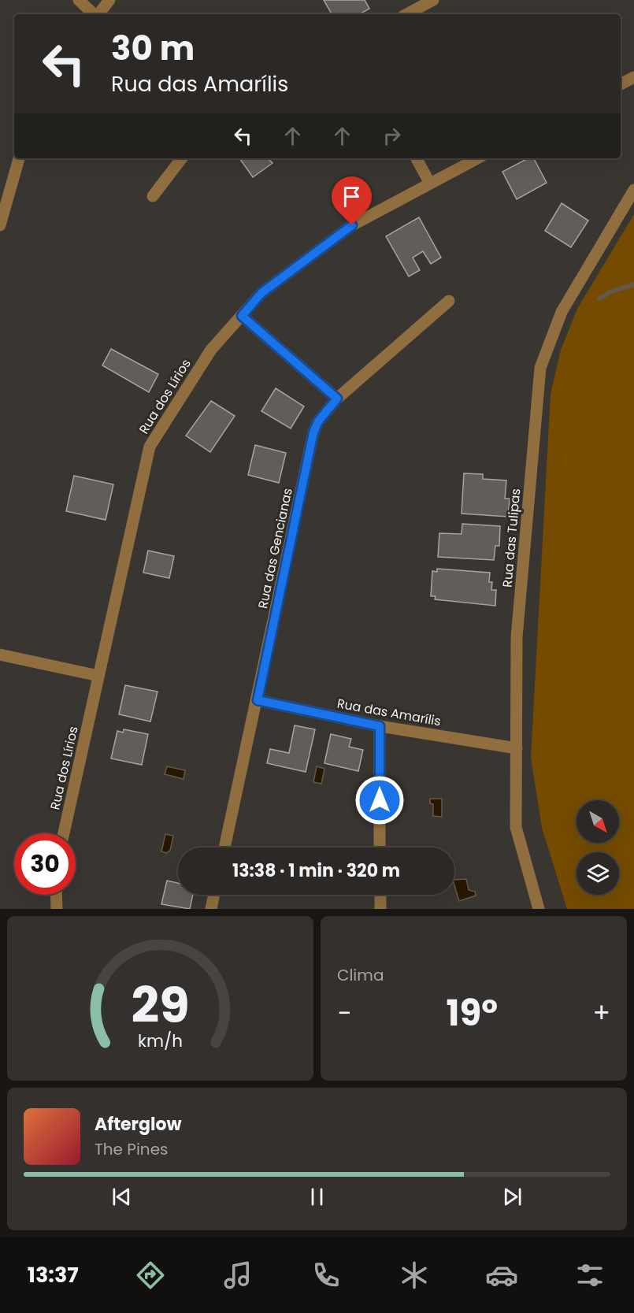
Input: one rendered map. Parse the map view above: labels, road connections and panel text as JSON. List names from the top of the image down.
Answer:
{
  "streets": {
    "street": [
      "Rua dos Lírios",
      "Rua das Tulipas",
      "Rua das Gencianas",
      "Rua das Amarílis"
    ]
  },
  "crossings": [
    ["Rua das Tulipas", "Rua das Amarílis"],
    ["Rua das Gencianas", "Rua das Amarílis"]
  ],
  "north": "bottom right",
  "page": {
    "turn": ["30 m", "Rua das Amarílis"],
    "limit": "30",
    "trip": "13:38 · 1 min · 320 m",
    "tile": "Clima",
    "heat": ["−", "19°", "+"],
    "song": ["Afterglow", "The Pines"],
    "tabs": "13:37",
    "gauge": ["29", "km/h"]
  }
}
